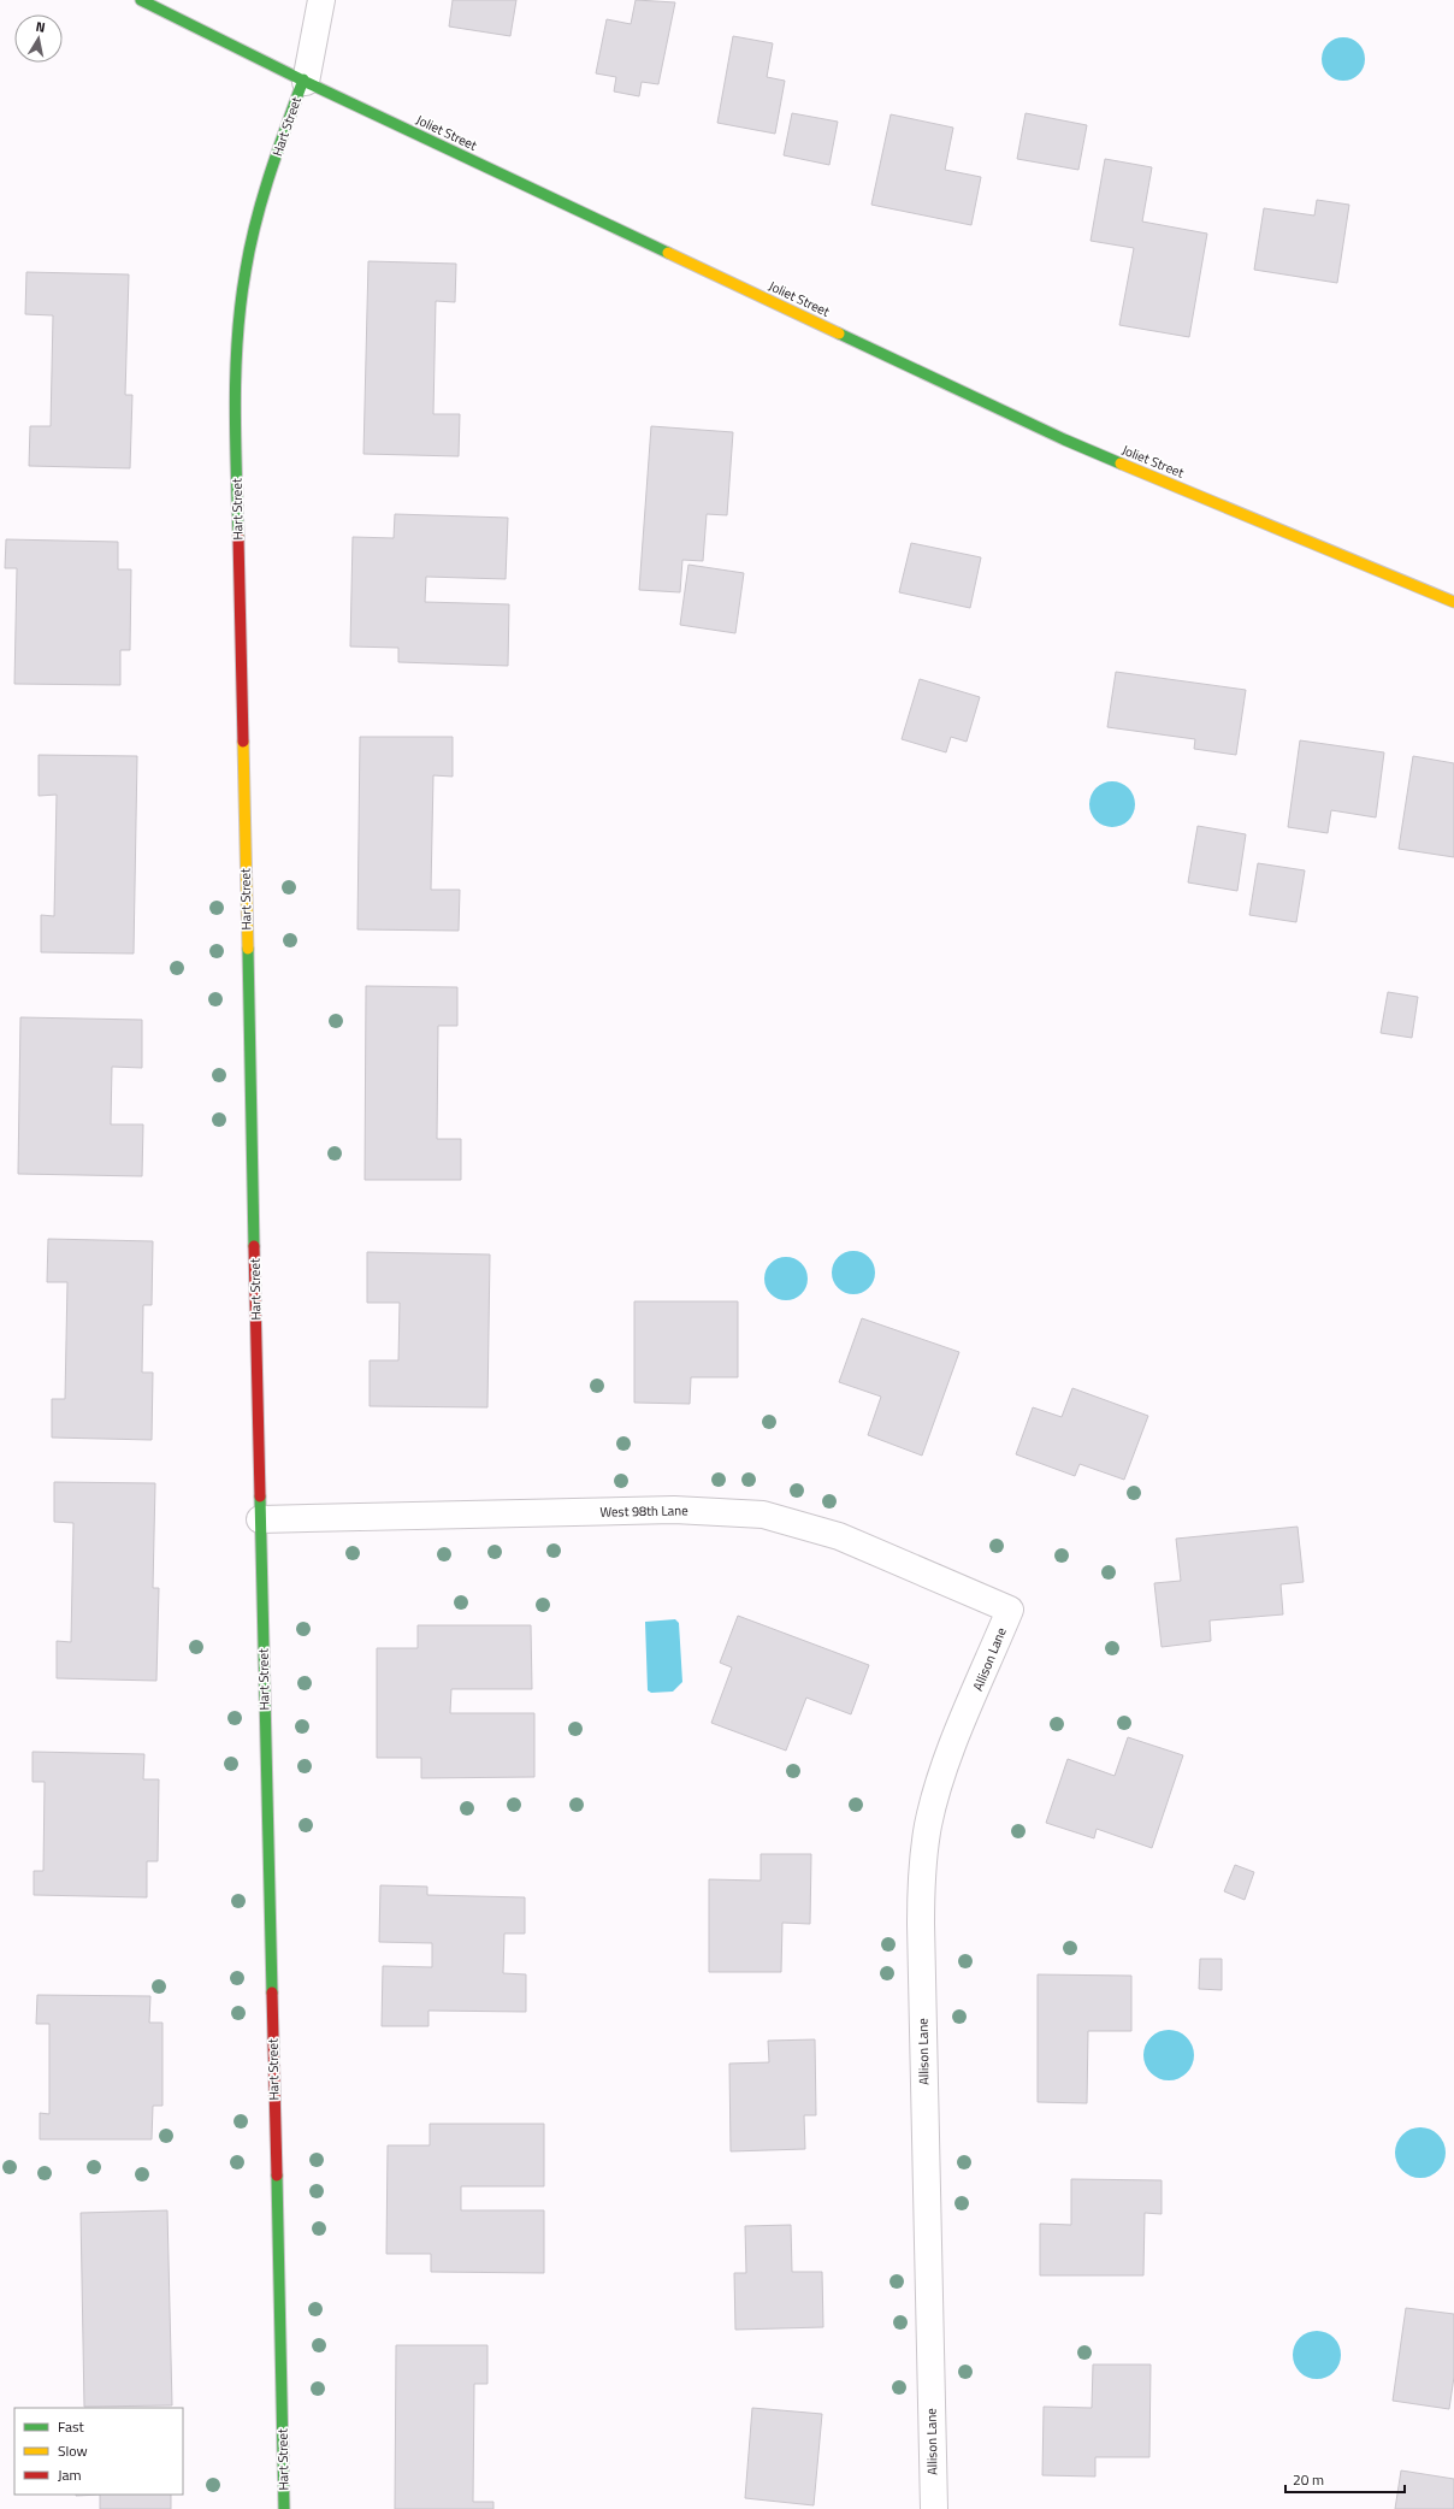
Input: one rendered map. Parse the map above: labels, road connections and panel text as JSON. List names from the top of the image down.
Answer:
{
  "streets": {
    "street": [
      "Hart Street",
      "Joliet Street",
      "West 98th Lane",
      "Allison Lane"
    ]
  },
  "crossings": [
    ["Hart Street", "Joliet Street"],
    ["Hart Street", "West 98th Lane"],
    ["West 98th Lane", "Allison Lane"]
  ],
  "legend": ["Fast", "Slow", "Jam"],
  "scale_bar": "20 m",
  "north": "top"
}
